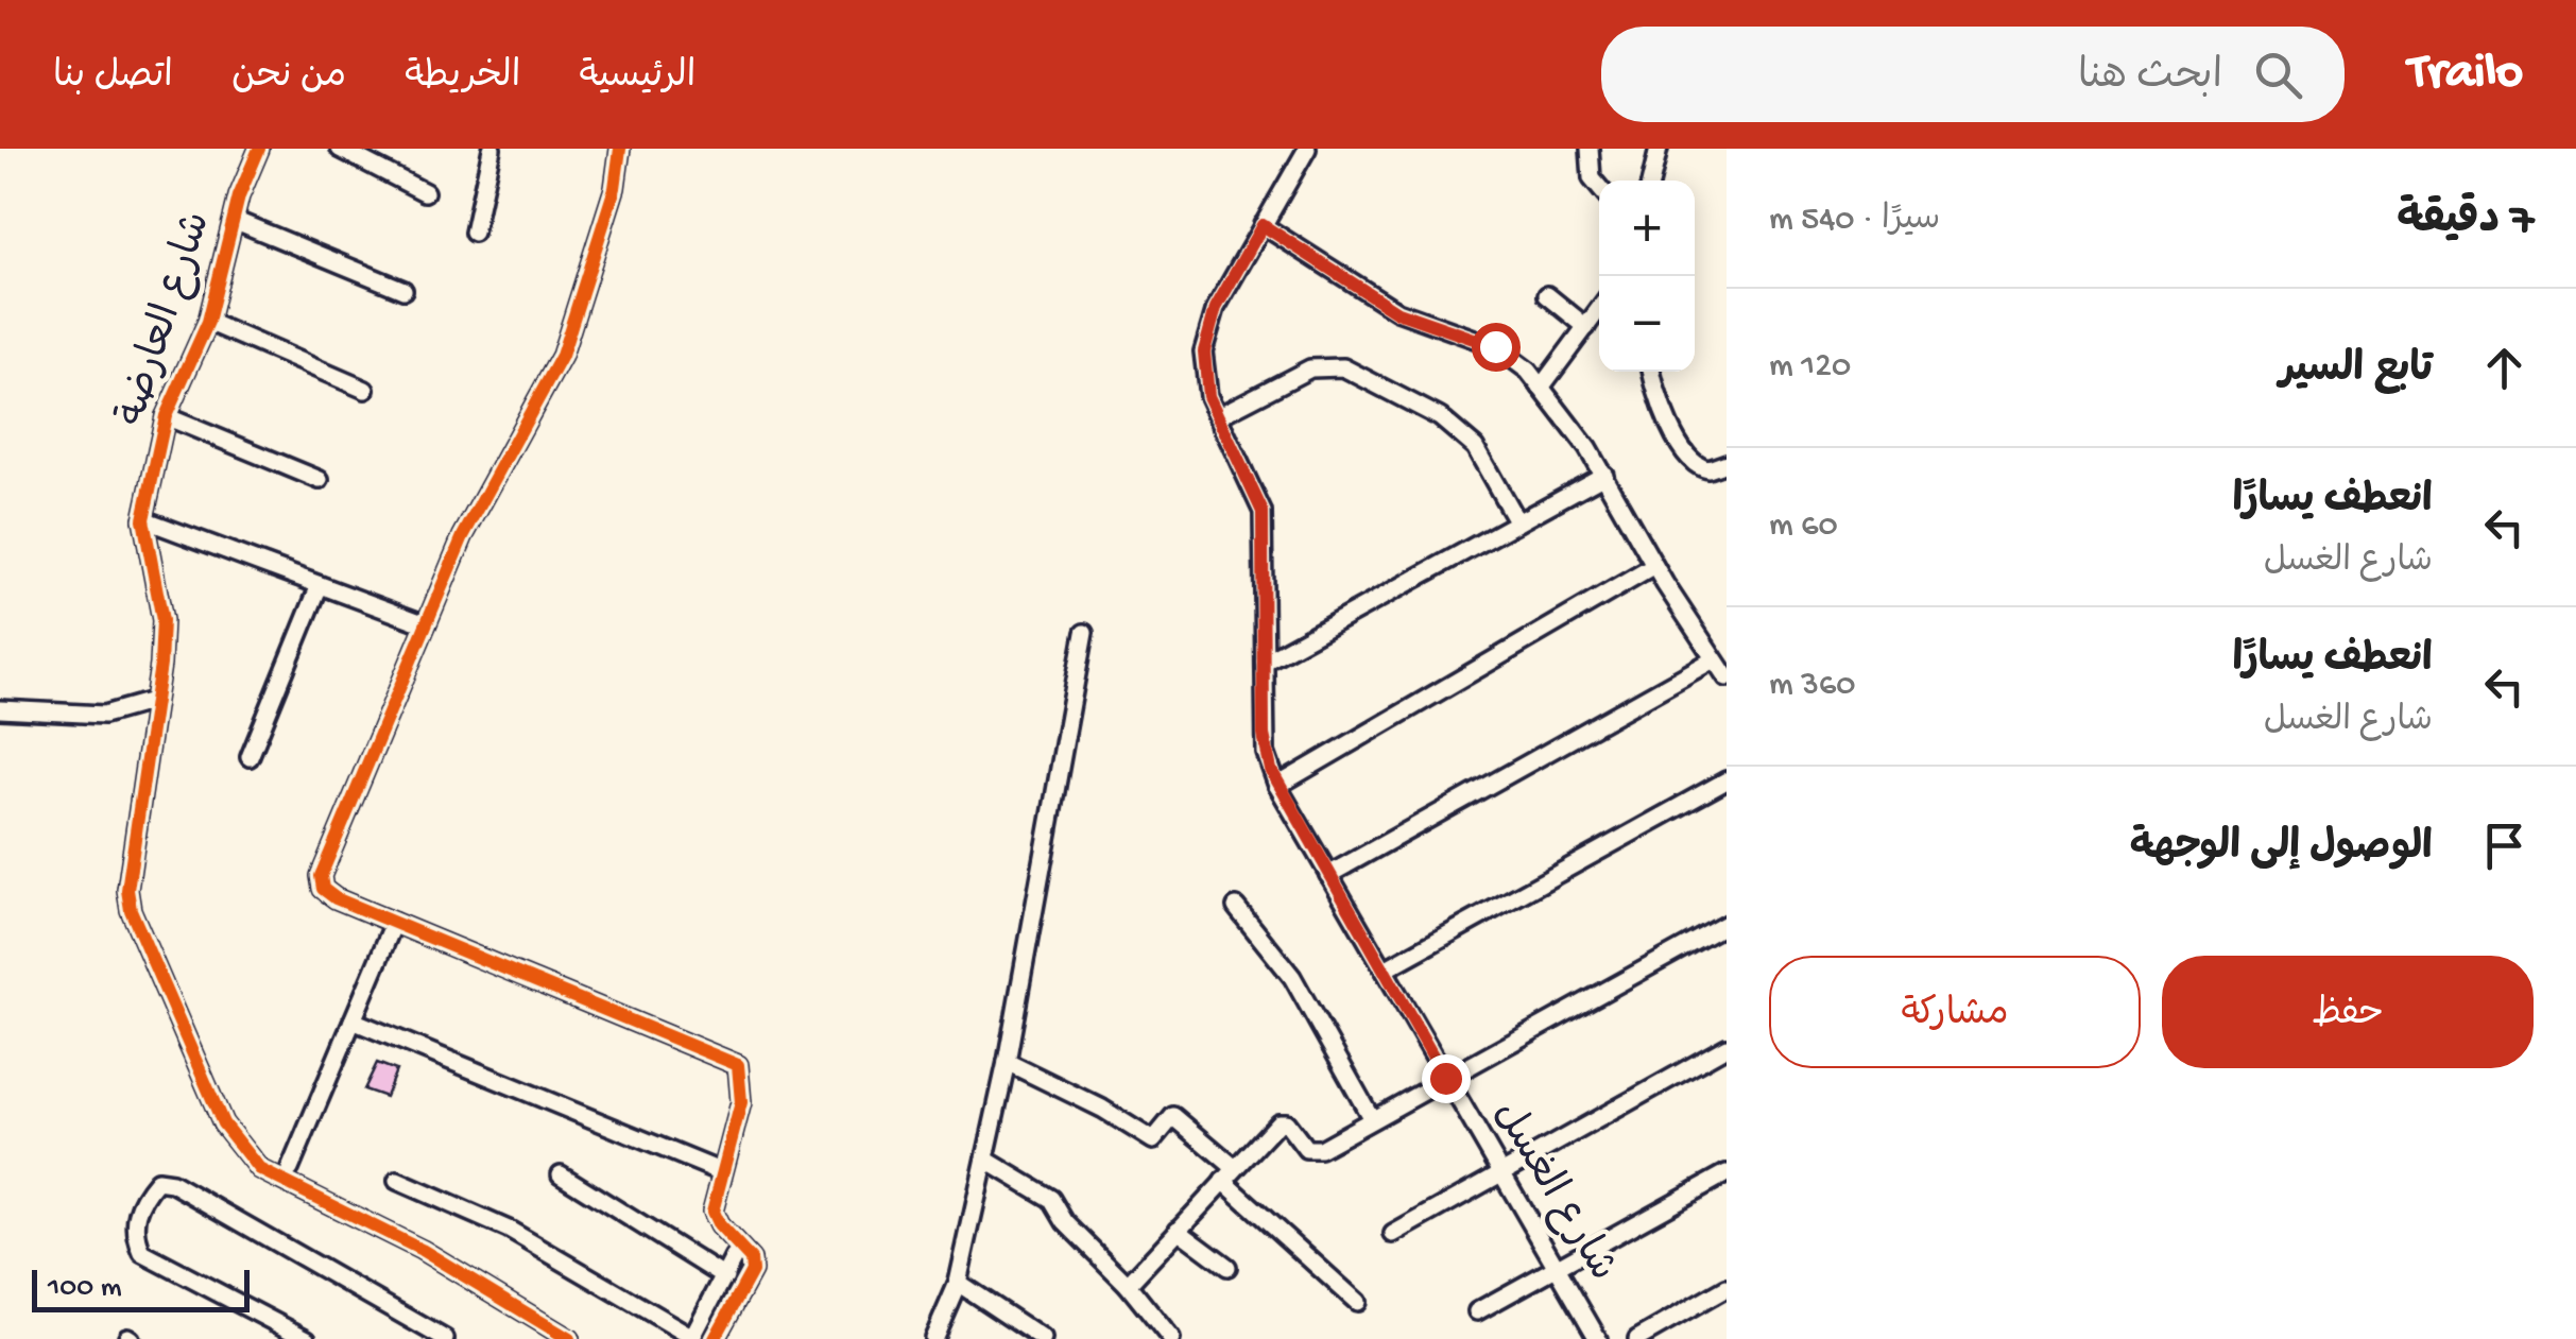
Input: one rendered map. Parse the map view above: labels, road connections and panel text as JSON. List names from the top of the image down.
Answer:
{
  "streets": {
    "street": ["شارع العارضة", "شارع الغسل"]
  },
  "scale_bar": "100 m",
  "page": {
    "header": "Trailo",
    "search": "ابحث هنا",
    "nav": [
      "الرئيسية",
      "الخريطة",
      "من نحن",
      "اتصل بنا"
    ],
    "heading": ["7 دقيقة", "سيرًا · 540 m"],
    "map_buttons": ["+", "−"],
    "list": [
      ["تابع السير", "120 m"],
      ["انعطف يسارًا", "شارع الغسل", "60 m"],
      ["انعطف يسارًا", "شارع الغسل", "360 m"],
      "الوصول إلى الوجهة"
    ],
    "buttons": ["حفظ", "مشاركة"],
    "scale": "100 m"
  }
}
